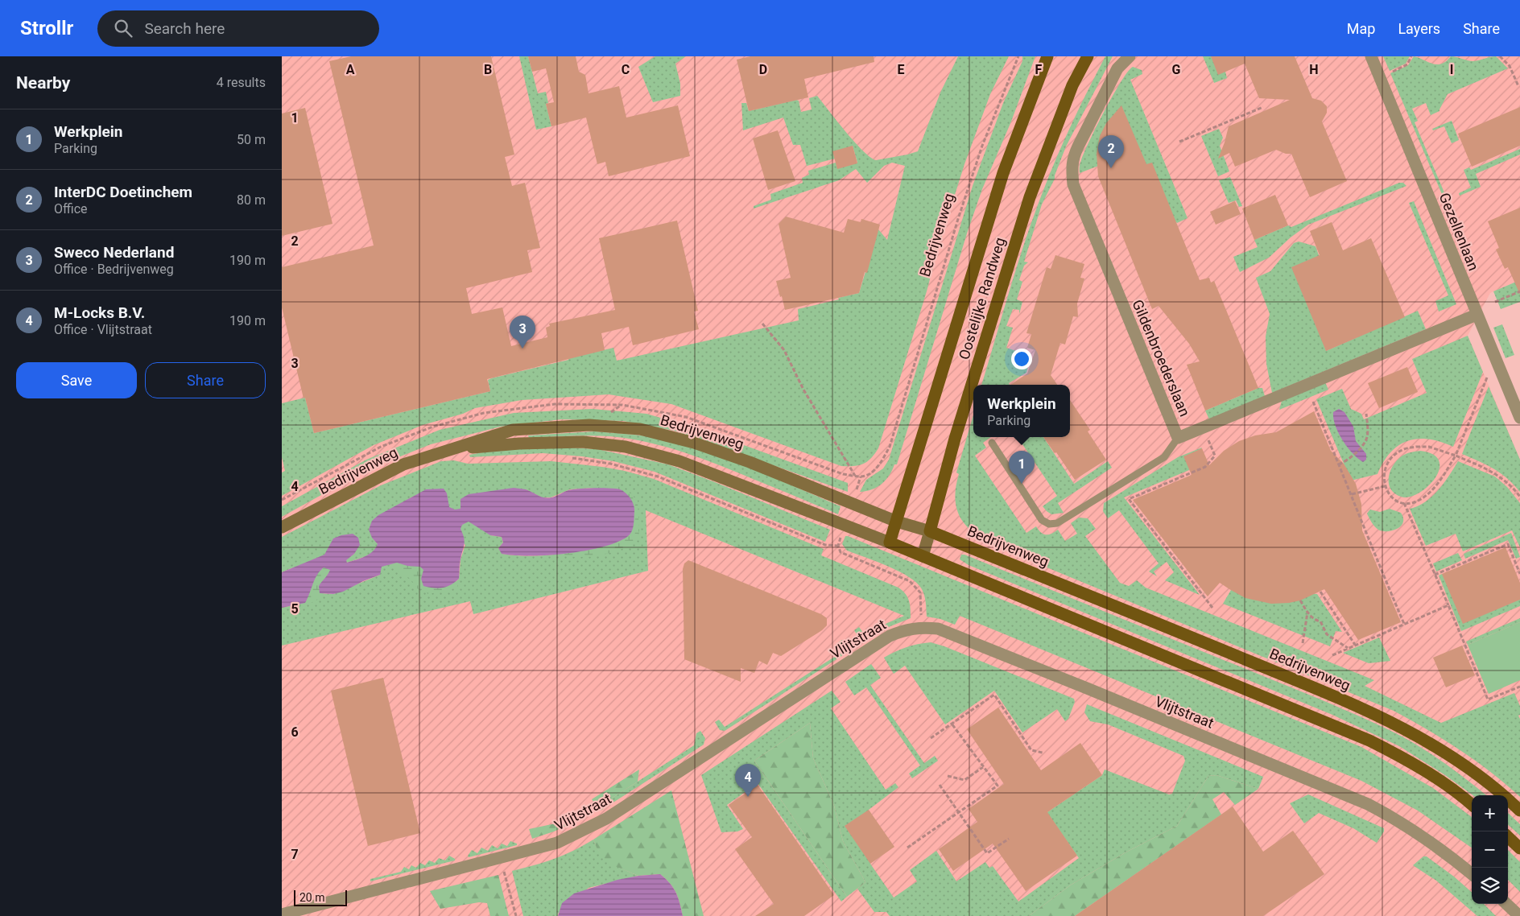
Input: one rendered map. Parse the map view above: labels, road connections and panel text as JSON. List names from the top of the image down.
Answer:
{
  "streets": {
    "main road": ["Bedrijvenweg", "Oostelijke Randweg"],
    "street": ["Gezellenlaan", "Gildenbroederslaan", "Vlijtstraat"]
  },
  "crossings": [
    ["Bedrijvenweg", "Oostelijke Randweg"]
  ],
  "scale_bar": "20 m",
  "page": {
    "header": "Strollr",
    "search": "Search here",
    "nav": ["Map", "Layers", "Share"],
    "heading": ["Nearby", "4 results"],
    "list": [
      {
        "mark": "1",
        "name": "Werkplein",
        "note": "Parking",
        "value": "50 m"
      },
      {
        "mark": "2",
        "name": "InterDC Doetinchem",
        "note": "Office",
        "value": "80 m"
      },
      {
        "mark": "3",
        "name": "Sweco Nederland",
        "note": "Office · Bedrijvenweg",
        "value": "190 m"
      },
      {
        "mark": "4",
        "name": "M-Locks B.V.",
        "note": "Office · Vlijtstraat",
        "value": "190 m"
      }
    ],
    "pins": [
      "2",
      "3",
      "1",
      "4"
    ],
    "buttons": ["Save", "Share"],
    "popup": ["Werkplein", "Parking"],
    "map_buttons": ["+", "−"],
    "scale": "20 m"
  },
  "grid": {
    "columns": [
      "A",
      "B",
      "C",
      "D",
      "E",
      "F",
      "G",
      "H",
      "I"
    ],
    "rows": [
      "1",
      "2",
      "3",
      "4",
      "5",
      "6",
      "7"
    ]
  }
}
